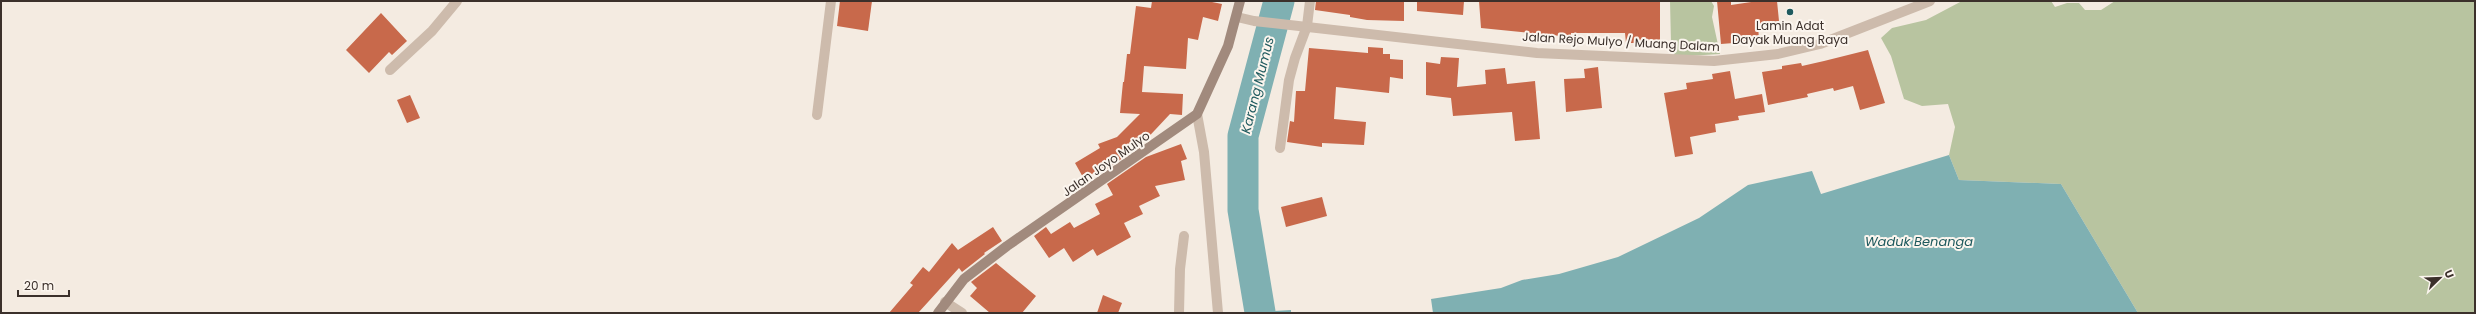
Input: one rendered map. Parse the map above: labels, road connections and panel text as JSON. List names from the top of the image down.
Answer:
{
  "streets": {
    "main road": ["Jalan Joyo Mulyo"],
    "street": ["Jalan Rejo Mulyo / Muang Dalam"]
  },
  "water": ["Karang Mumus", "Waduk Benanga"],
  "places": ["Lamin Adat Dayak Muang Raya"],
  "scale_bar": "20 m",
  "north": "top right"
}
